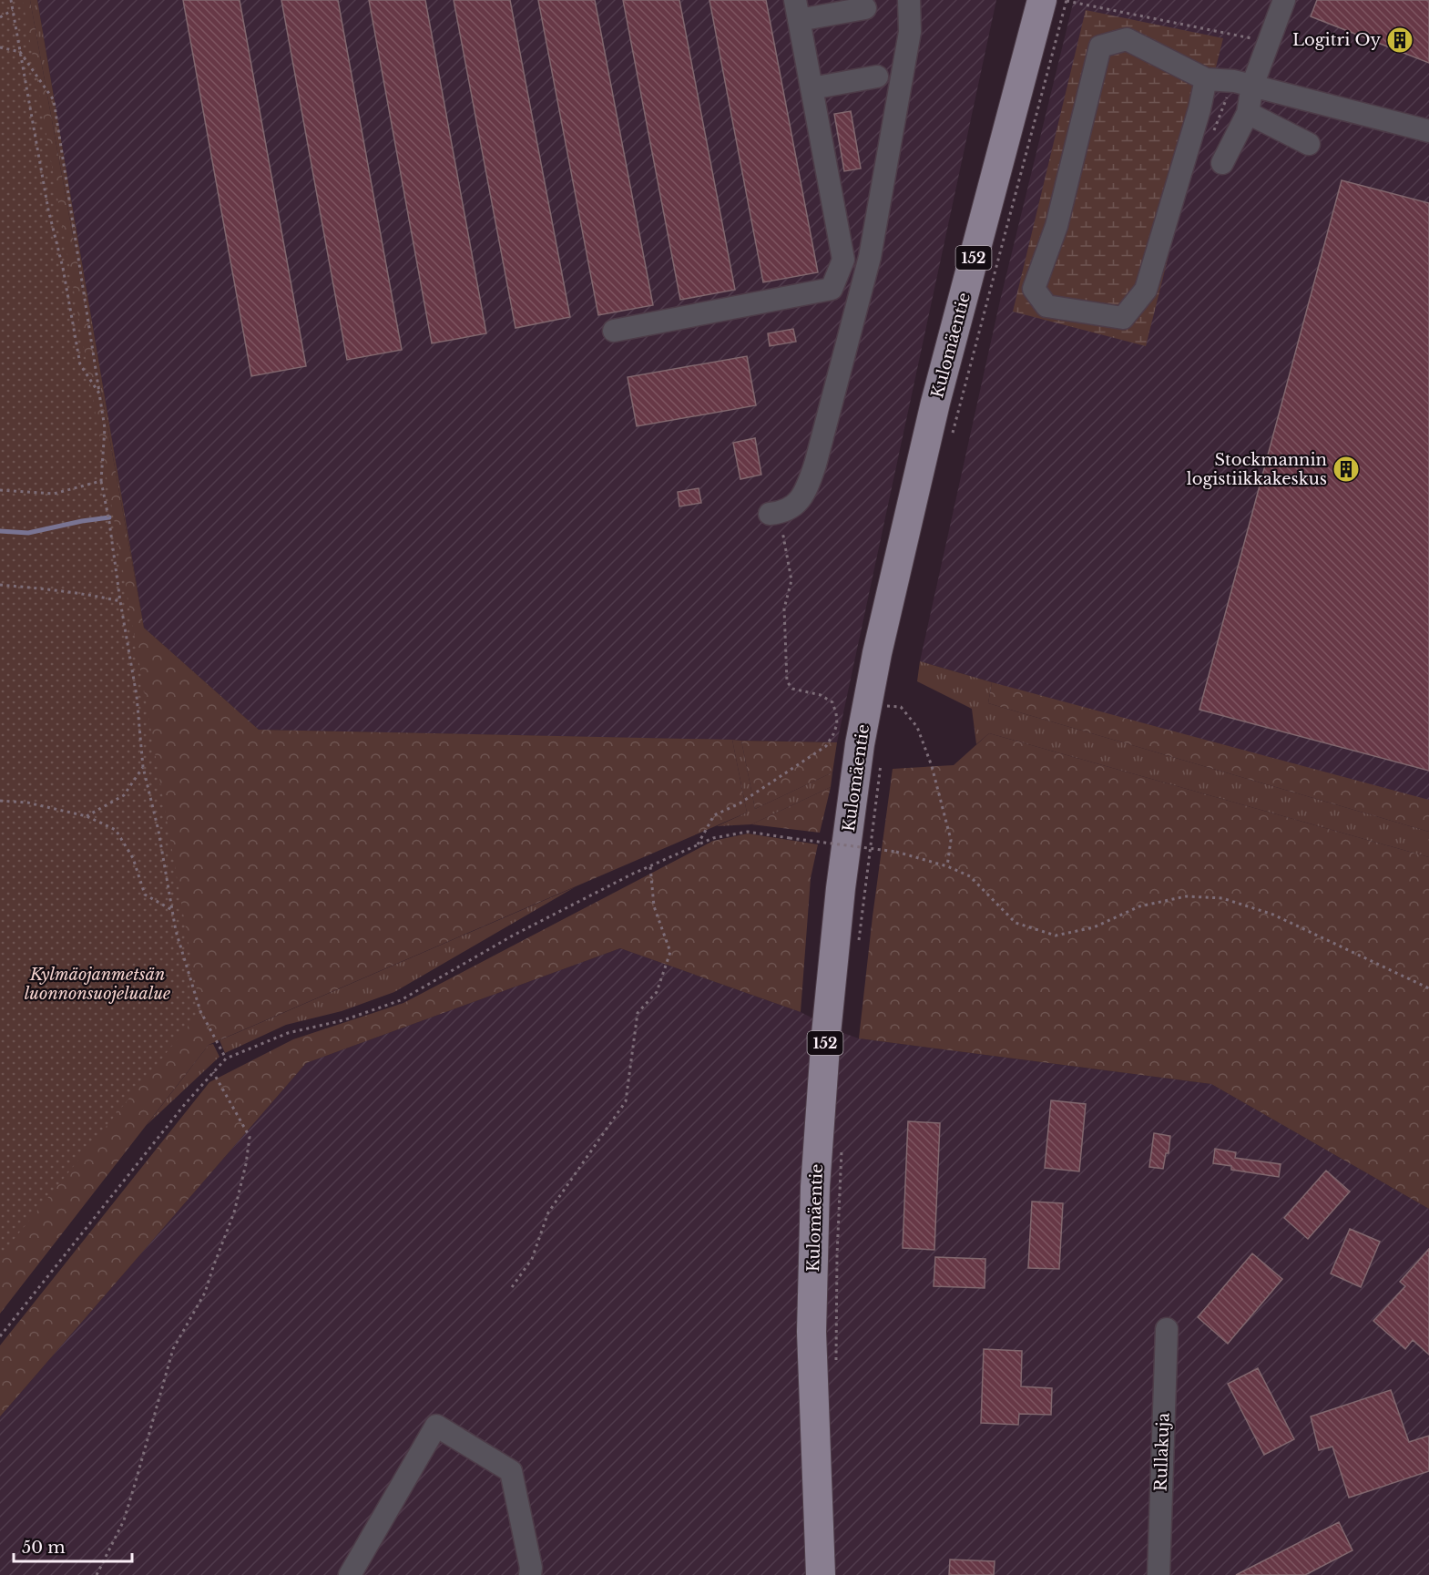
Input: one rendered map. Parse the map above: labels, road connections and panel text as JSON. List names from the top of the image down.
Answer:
{
  "streets": {
    "main road": ["152", "Kulomäentie"],
    "street": ["Rullakuja"]
  },
  "parks": ["Kylmäojanmetsän luonnonsuojelualue"],
  "places": {
    "building": ["Logitri Oy", "Stockmannin logistiikkakeskus"]
  },
  "scale_bar": "50 m"
}
